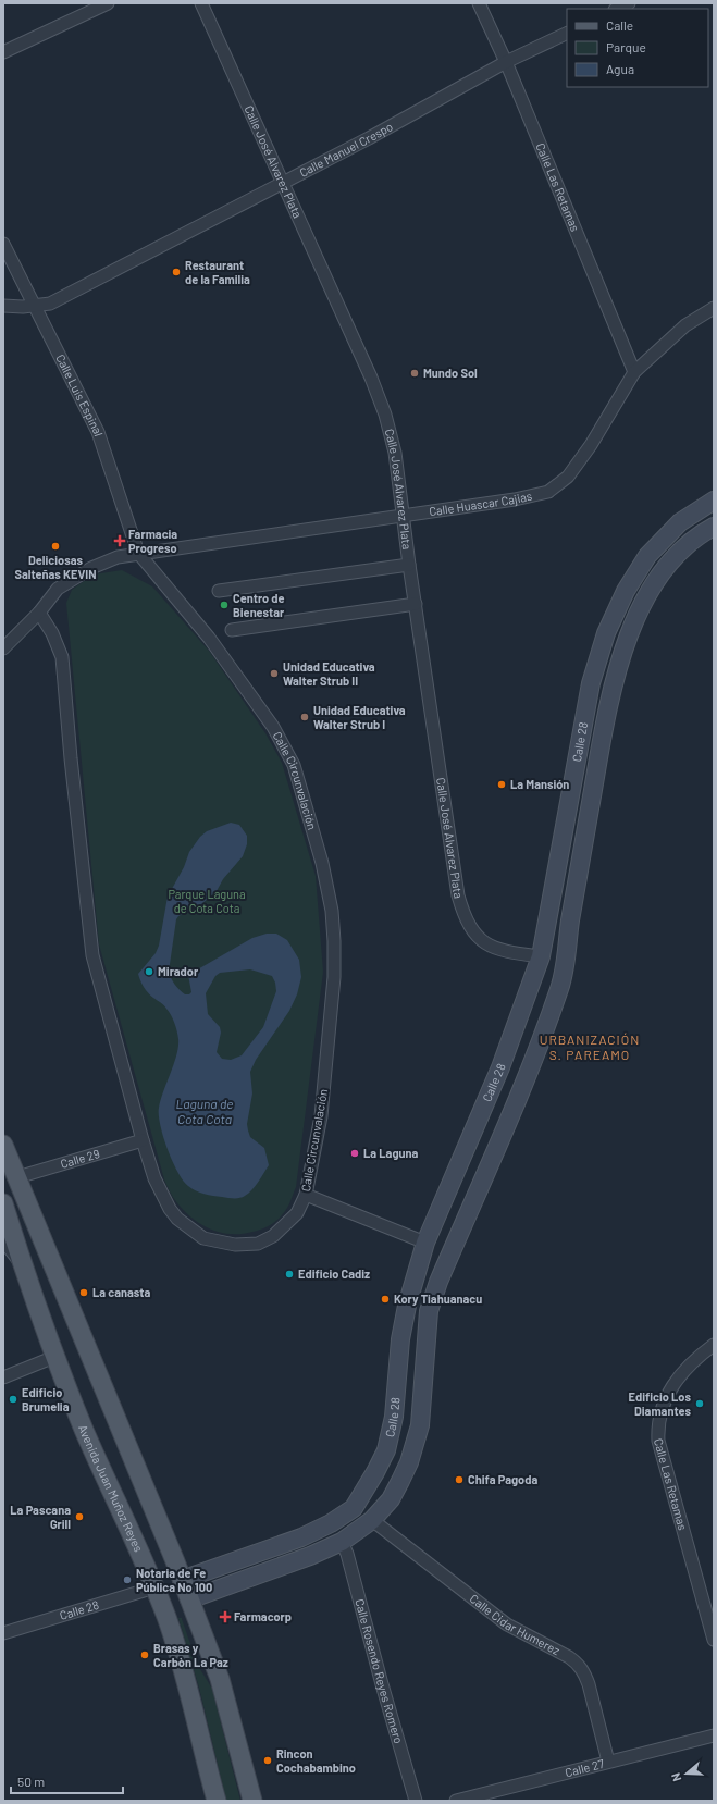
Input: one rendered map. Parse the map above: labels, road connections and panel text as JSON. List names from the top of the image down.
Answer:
{
  "streets": {
    "main road": ["Calle 28", "Avenida Juan Muñoz Reyes"],
    "street": [
      "Calle Manuel Crespo",
      "Calle José Alvarez Plata",
      "Calle Las Retamas",
      "Calle Luis Espinal",
      "Calle Huascar Cajias",
      "Calle Circunvalación",
      "Calle 29",
      "Calle Cidar Humerez",
      "Calle Rosendo Reyes Romero",
      "Calle 27"
    ]
  },
  "crossings": [
    ["Calle Manuel Crespo", "Calle José Alvarez Plata"],
    ["Calle Manuel Crespo", "Calle Las Retamas"],
    ["Calle Manuel Crespo", "Calle Luis Espinal"],
    ["Calle José Alvarez Plata", "Calle Huascar Cajias"],
    ["Calle José Alvarez Plata", "Calle 28"],
    ["Calle Las Retamas", "Calle Huascar Cajias"],
    ["Calle Luis Espinal", "Calle Huascar Cajias"],
    ["Calle Luis Espinal", "Calle Circunvalación"],
    ["Calle Huascar Cajias", "Calle Circunvalación"],
    ["Calle 28", "Avenida Juan Muñoz Reyes"],
    ["Calle 28", "Calle Cidar Humerez"],
    ["Calle 28", "Calle Rosendo Reyes Romero"],
    ["Calle Circunvalación", "Calle 29"],
    ["Calle Cidar Humerez", "Calle 27"]
  ],
  "districts": ["URBANIZACIÓN S. PAREAMO"],
  "water": ["Laguna de Cota Cota"],
  "parks": ["Parque Laguna de Cota Cota"],
  "places": {
    "other": [
      "Restaurant de la Familia",
      "Mundo Sol",
      "Deliciosas Salteñas KEVIN",
      "Centro de Bienestar",
      "Unidad Educativa Walter Strub II",
      "Unidad Educativa Walter Strub I",
      "La Mansión",
      "Mirador",
      "La Laguna",
      "Edificio Cadiz",
      "La canasta",
      "Kory Tiahuanacu",
      "Edificio Brumelia",
      "Edificio Los Diamantes",
      "Chifa Pagoda",
      "La Pascana Grill",
      "Notaria de Fe Pública No 100",
      "Brasas y Carbòn La Paz",
      "Rincon Cochabambino"
    ],
    "health": ["Farmacia Progreso", "Farmacorp"]
  },
  "legend": ["Calle", "Parque", "Agua"],
  "scale_bar": "50 m",
  "north": "left"
}
